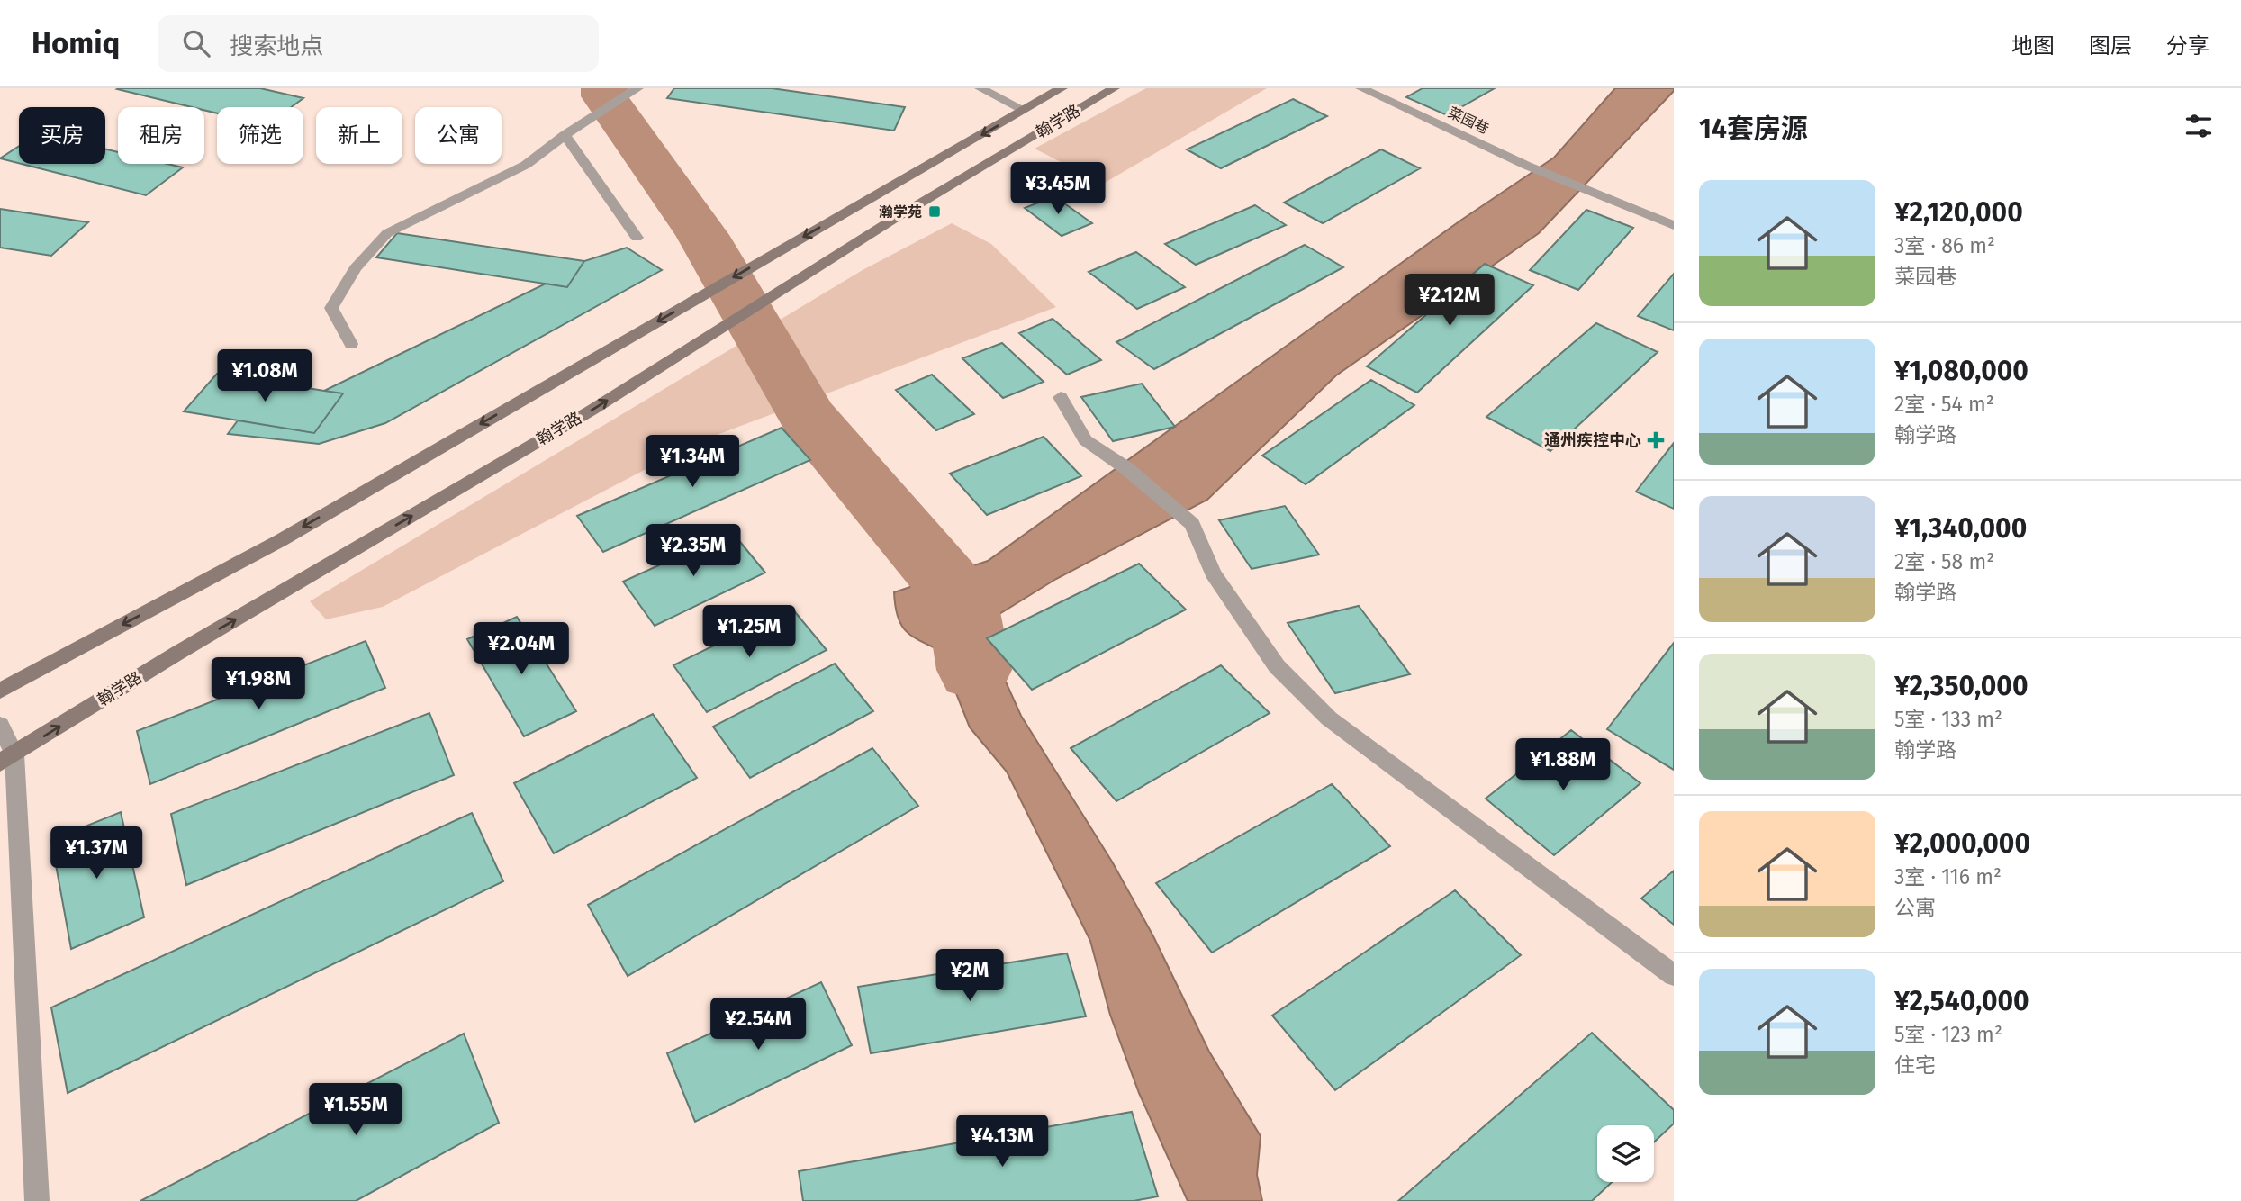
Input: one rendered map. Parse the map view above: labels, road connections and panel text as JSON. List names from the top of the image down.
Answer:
{
  "streets": {
    "street": ["菜园巷", "翰学路"]
  },
  "places": {
    "transit": ["瀚学苑"],
    "health": ["通州疾控中心"]
  },
  "page": {
    "header": "Homiq",
    "search": "搜索地点",
    "nav": ["地图", "图层", "分享"],
    "heading": "14套房源",
    "chip": [
      "买房",
      "租房",
      "筛选",
      "新上",
      "公寓"
    ],
    "price": [
      "¥3.45M",
      "¥2.12M",
      "¥1.08M",
      "¥1.34M",
      "¥2.35M",
      "¥1.25M",
      "¥2.04M",
      "¥1.98M",
      "¥1.88M",
      "¥1.37M",
      "¥2M",
      "¥2.54M",
      "¥1.55M",
      "¥4.13M"
    ],
    "list": [
      {
        "name": "¥2,120,000",
        "note": "3室 · 86 m² · 菜园巷"
      },
      {
        "name": "¥1,080,000",
        "note": "2室 · 54 m² · 翰学路"
      },
      {
        "name": "¥1,340,000",
        "note": "2室 · 58 m² · 翰学路"
      },
      {
        "name": "¥2,350,000",
        "note": "5室 · 133 m² · 翰学路"
      },
      {
        "name": "¥2,000,000",
        "note": "3室 · 116 m² · 公寓"
      },
      {
        "name": "¥2,540,000",
        "note": "5室 · 123 m² · 住宅"
      }
    ]
  }
}
